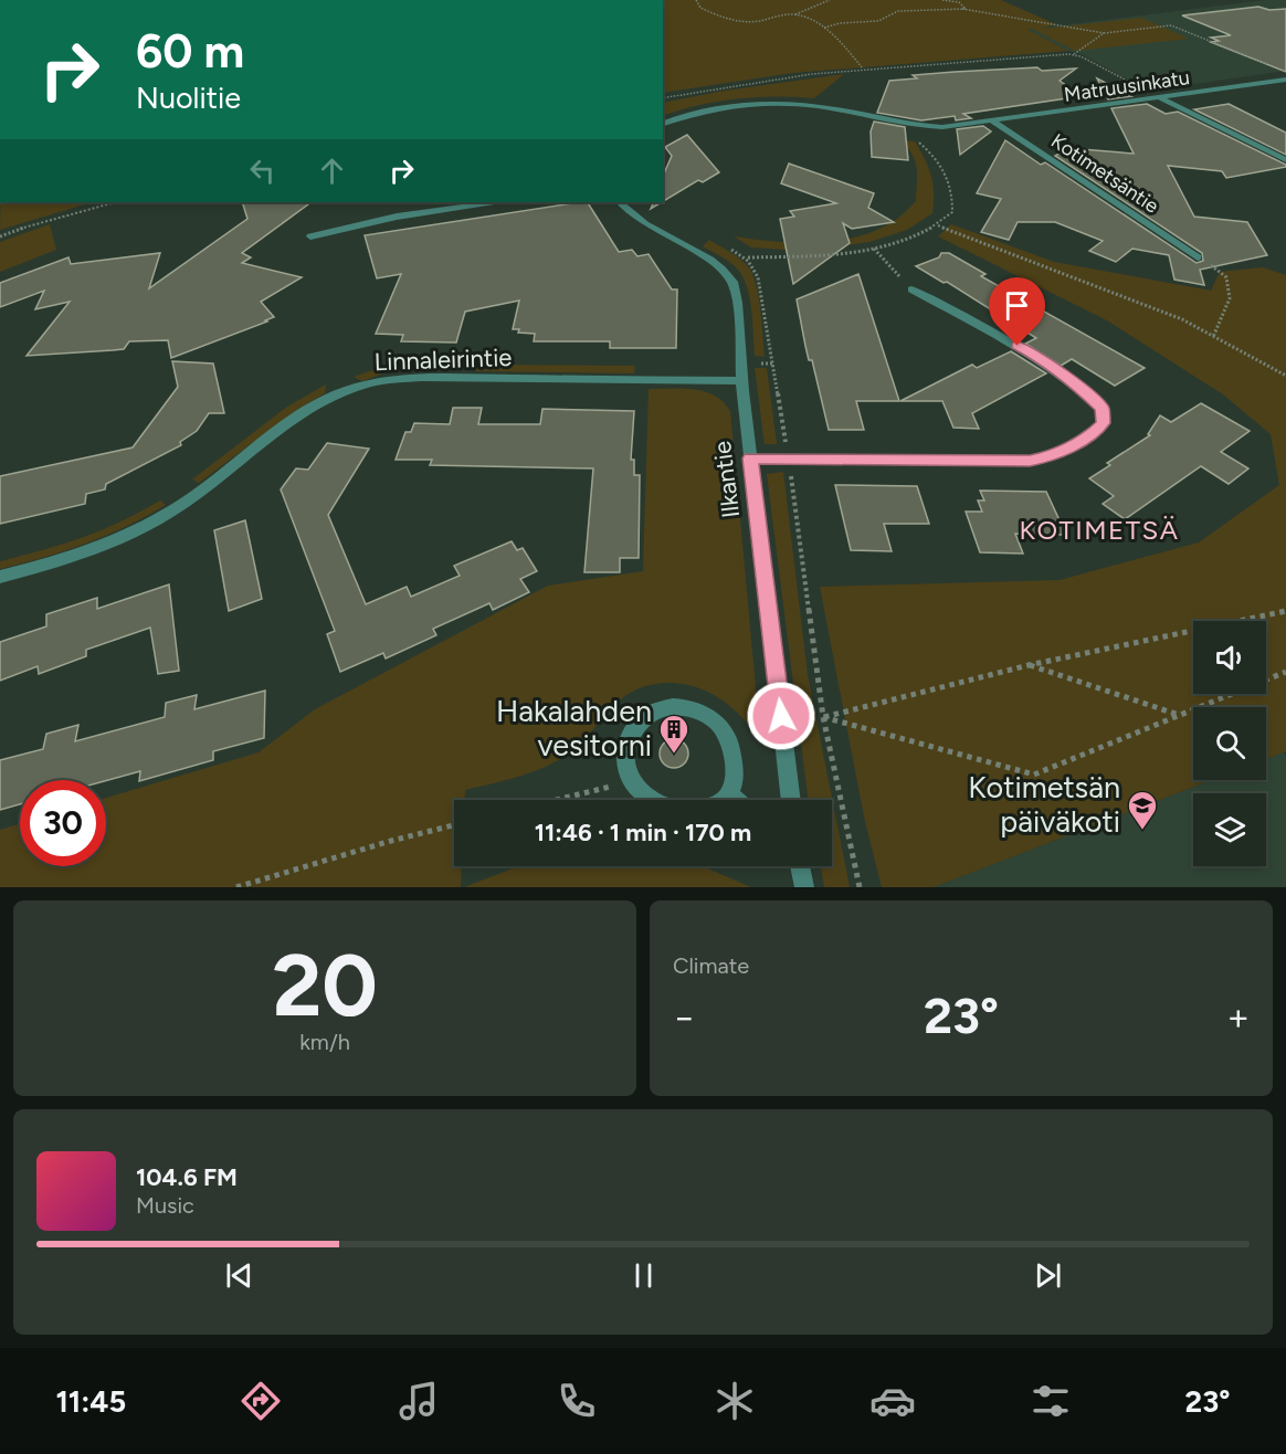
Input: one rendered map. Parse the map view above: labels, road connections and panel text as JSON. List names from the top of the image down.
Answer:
{
  "streets": {
    "street": [
      "Matruusinkatu",
      "Kotimetsäntie",
      "Linnaleirintie",
      "Ilkantie"
    ]
  },
  "crossings": [
    ["Matruusinkatu", "Kotimetsäntie"],
    ["Linnaleirintie", "Ilkantie"]
  ],
  "districts": ["KOTIMETSÄ"],
  "places": {
    "building": ["Hakalahden vesitorni"],
    "school or university": ["Kotimetsän päiväkoti"]
  },
  "page": {
    "turn": ["60 m", "Nuolitie"],
    "limit": "30",
    "trip": "11:46 · 1 min · 170 m",
    "tile": [
      ["20", "km/h"],
      "Climate"
    ],
    "heat": ["−", "23°", "+"],
    "song": ["104.6 FM", "Music"],
    "tabs": ["11:45", "23°"]
  }
}
